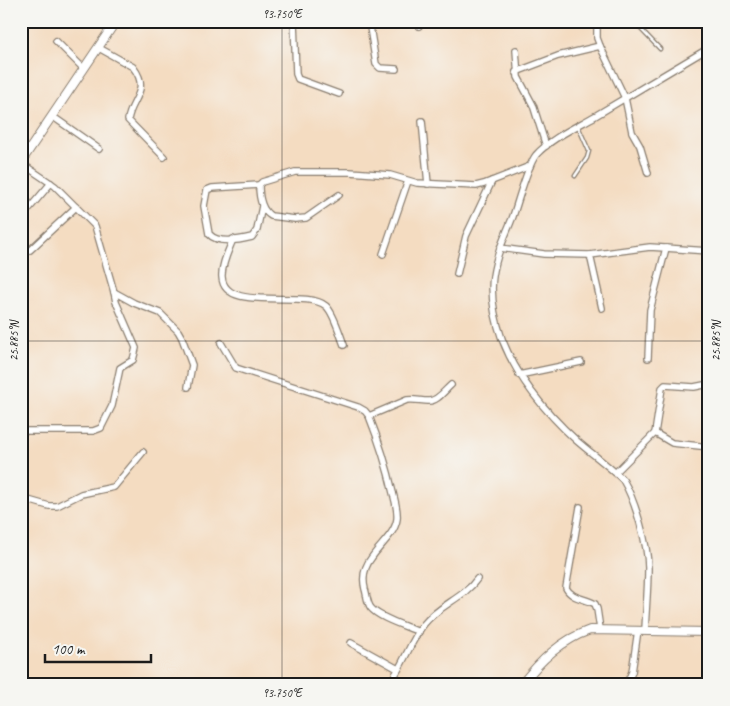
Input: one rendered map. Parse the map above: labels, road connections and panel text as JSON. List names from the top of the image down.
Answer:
{
  "scale_bar": "100 m",
  "coordinates": ["93.750°E", "25.885°N"]
}
